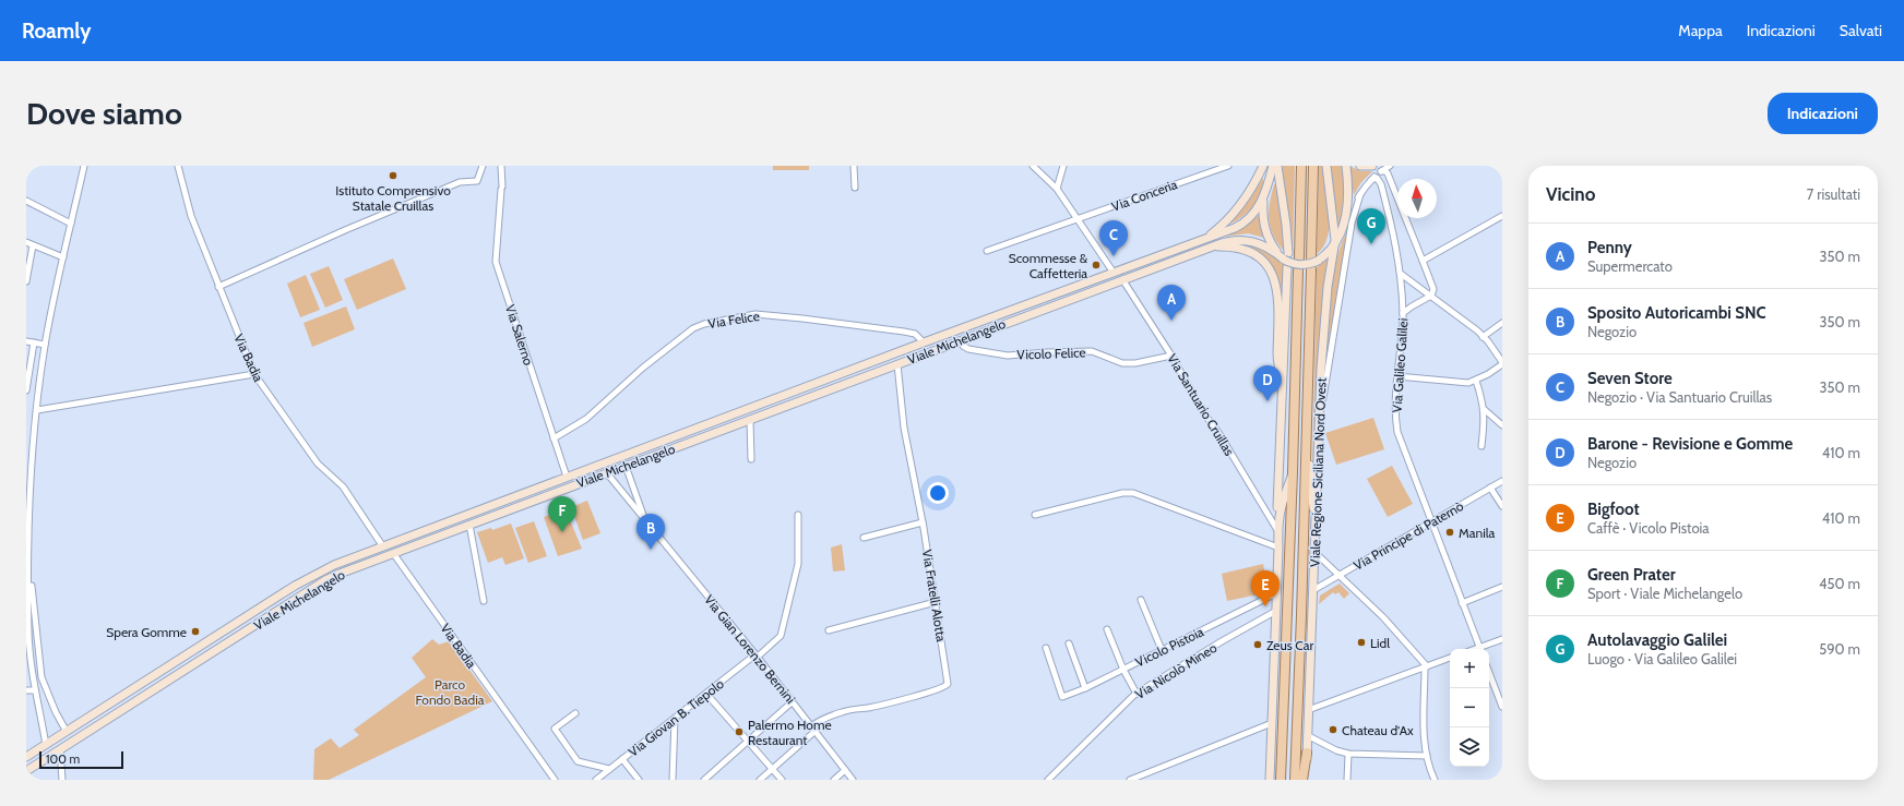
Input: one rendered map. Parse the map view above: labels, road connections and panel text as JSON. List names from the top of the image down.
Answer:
{
  "streets": {
    "main road": ["Viale Regione Siciliana Nord Ovest"],
    "street": [
      "Via Conceria",
      "Via Felice",
      "Via Salerno",
      "Viale Michelangelo",
      "Vicolo Felice",
      "Via Badia",
      "Via Galileo Galilei",
      "Via Santuario Cruillas",
      "Via Principe di Paternò",
      "Via Fratelli Alotta",
      "Vicolo Pistoia",
      "Via Gian Lorenzo Bernini",
      "Via Nicolò Mineo",
      "Via Giovan B. Tiepolo"
    ]
  },
  "crossings": [
    ["Via Felice", "Via Salerno"],
    ["Via Felice", "Viale Michelangelo"],
    ["Via Salerno", "Viale Michelangelo"],
    ["Viale Michelangelo", "Vicolo Felice"],
    ["Viale Michelangelo", "Via Badia"],
    ["Viale Michelangelo", "Via Santuario Cruillas"],
    ["Viale Michelangelo", "Via Fratelli Alotta"],
    ["Viale Michelangelo", "Via Gian Lorenzo Bernini"],
    ["Vicolo Felice", "Via Santuario Cruillas"],
    ["Via Galileo Galilei", "Via Principe di Paternò"],
    ["Viale Regione Siciliana Nord Ovest", "Via Principe di Paternò"],
    ["Via Fratelli Alotta", "Via Gian Lorenzo Bernini"],
    ["Via Gian Lorenzo Bernini", "Via Giovan B. Tiepolo"]
  ],
  "parks": ["Parco Fondo Badia"],
  "places": [
    "Istituto Comprensivo Statale Cruillas",
    "Scommesse & Caffetteria",
    "Manila",
    "Spera Gomme",
    "Lidl",
    "Zeus Car",
    "Chateau d'Ax",
    "Palermo Home Restaurant"
  ],
  "scale_bar": "100 m",
  "north": "top",
  "page": {
    "header": "Roamly",
    "nav": ["Mappa", "Indicazioni", "Salvati"],
    "buttons": "Indicazioni",
    "title": "Dove siamo",
    "heading": ["Vicino", "7 risultati"],
    "pins": [
      "G",
      "C",
      "A",
      "D",
      "F",
      "B",
      "E"
    ],
    "list": [
      {
        "mark": "A",
        "name": "Penny",
        "note": "Supermercato",
        "value": "350 m"
      },
      {
        "mark": "B",
        "name": "Sposito Autoricambi SNC",
        "note": "Negozio",
        "value": "350 m"
      },
      {
        "mark": "C",
        "name": "Seven Store",
        "note": "Negozio · Via Santuario Cruillas",
        "value": "350 m"
      },
      {
        "mark": "D",
        "name": "Barone - Revisione e Gomme",
        "note": "Negozio",
        "value": "410 m"
      },
      {
        "mark": "E",
        "name": "Bigfoot",
        "note": "Caffè · Vicolo Pistoia",
        "value": "410 m"
      },
      {
        "mark": "F",
        "name": "Green Prater",
        "note": "Sport · Viale Michelangelo",
        "value": "450 m"
      },
      {
        "mark": "G",
        "name": "Autolavaggio Galilei",
        "note": "Luogo · Via Galileo Galilei",
        "value": "590 m"
      }
    ],
    "map_buttons": ["+", "−"],
    "scale": "100 m"
  }
}
